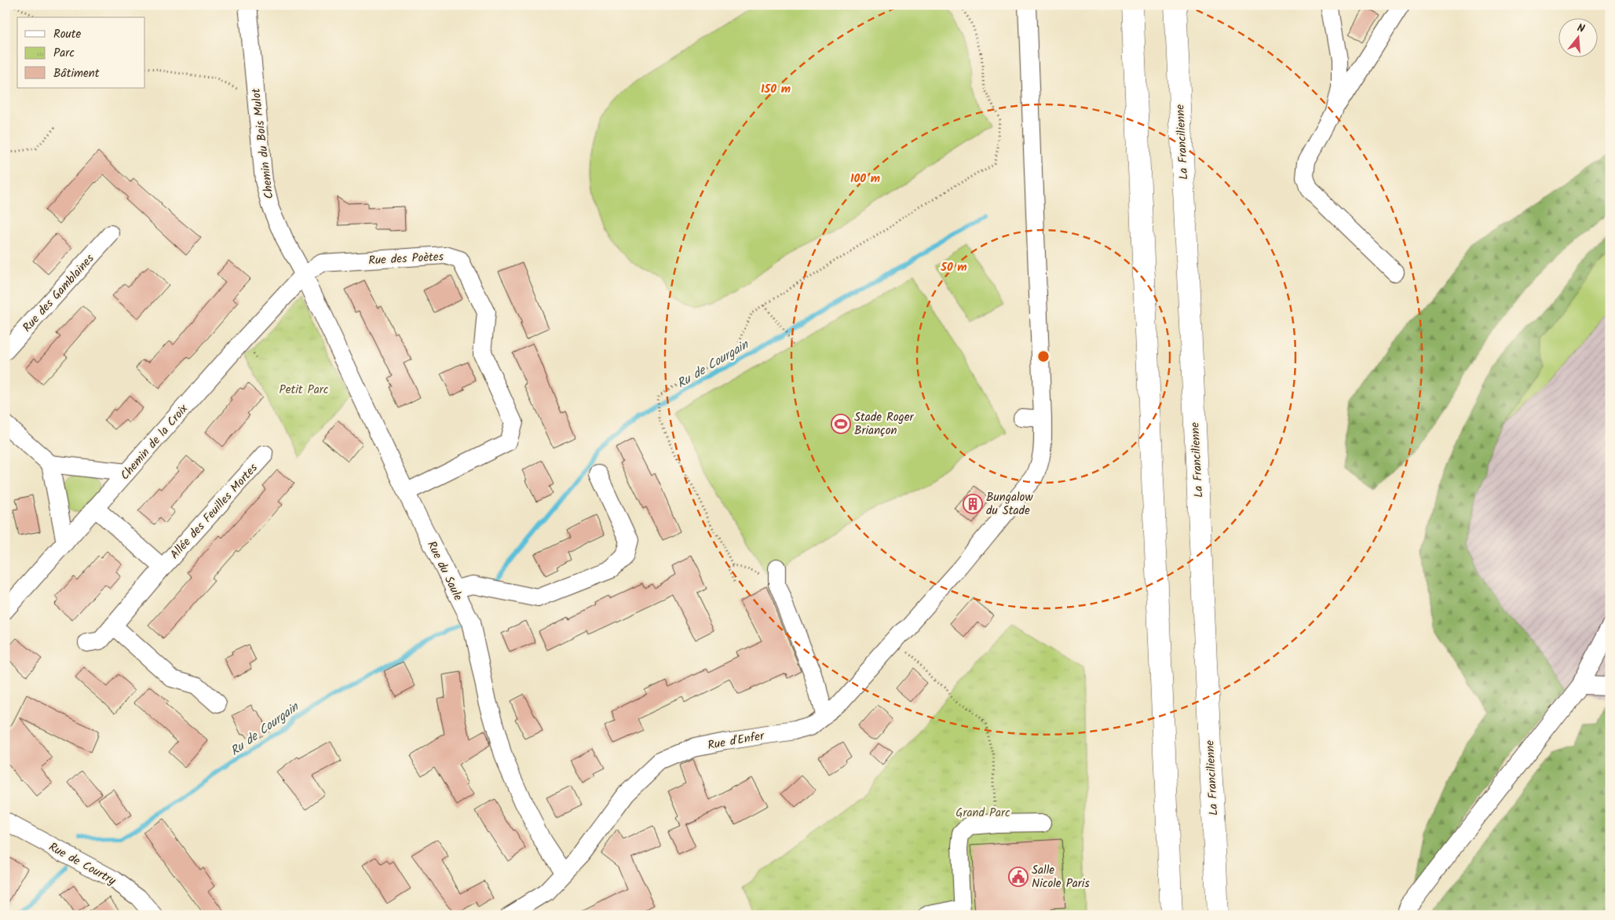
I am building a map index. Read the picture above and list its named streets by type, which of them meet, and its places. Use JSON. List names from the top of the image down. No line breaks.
{"streets":{"highway":["La Francilienne"],"street":["Chemin du Bois Mulot","Rue des Poètes","Rue des Gamblaines","Chemin de la Croix","Allée des Feuilles Mortes","Rue du Saule","Rue d'Enfer","Rue de Courtry"]},"crossings":[["Chemin du Bois Mulot","Rue des Poètes"],["Chemin du Bois Mulot","Chemin de la Croix"],["Chemin du Bois Mulot","Rue du Saule"],["Rue des Poètes","Chemin de la Croix"],["Rue des Poètes","Rue du Saule"],["Chemin de la Croix","Allée des Feuilles Mortes"],["Chemin de la Croix","Rue du Saule"],["Rue du Saule","Rue d'Enfer"]],"water":["Ru de Courgain"],"parks":["Petit Parc","Grand Parc"],"places":{"sports":["Stade Roger Briançon"],"building":["Bungalow du Stade"],"public building":["Salle Nicole Paris"]},"legend":["Route","Parc","Bâtiment"],"north":"top","rings":["150 m","100 m","50 m"]}
